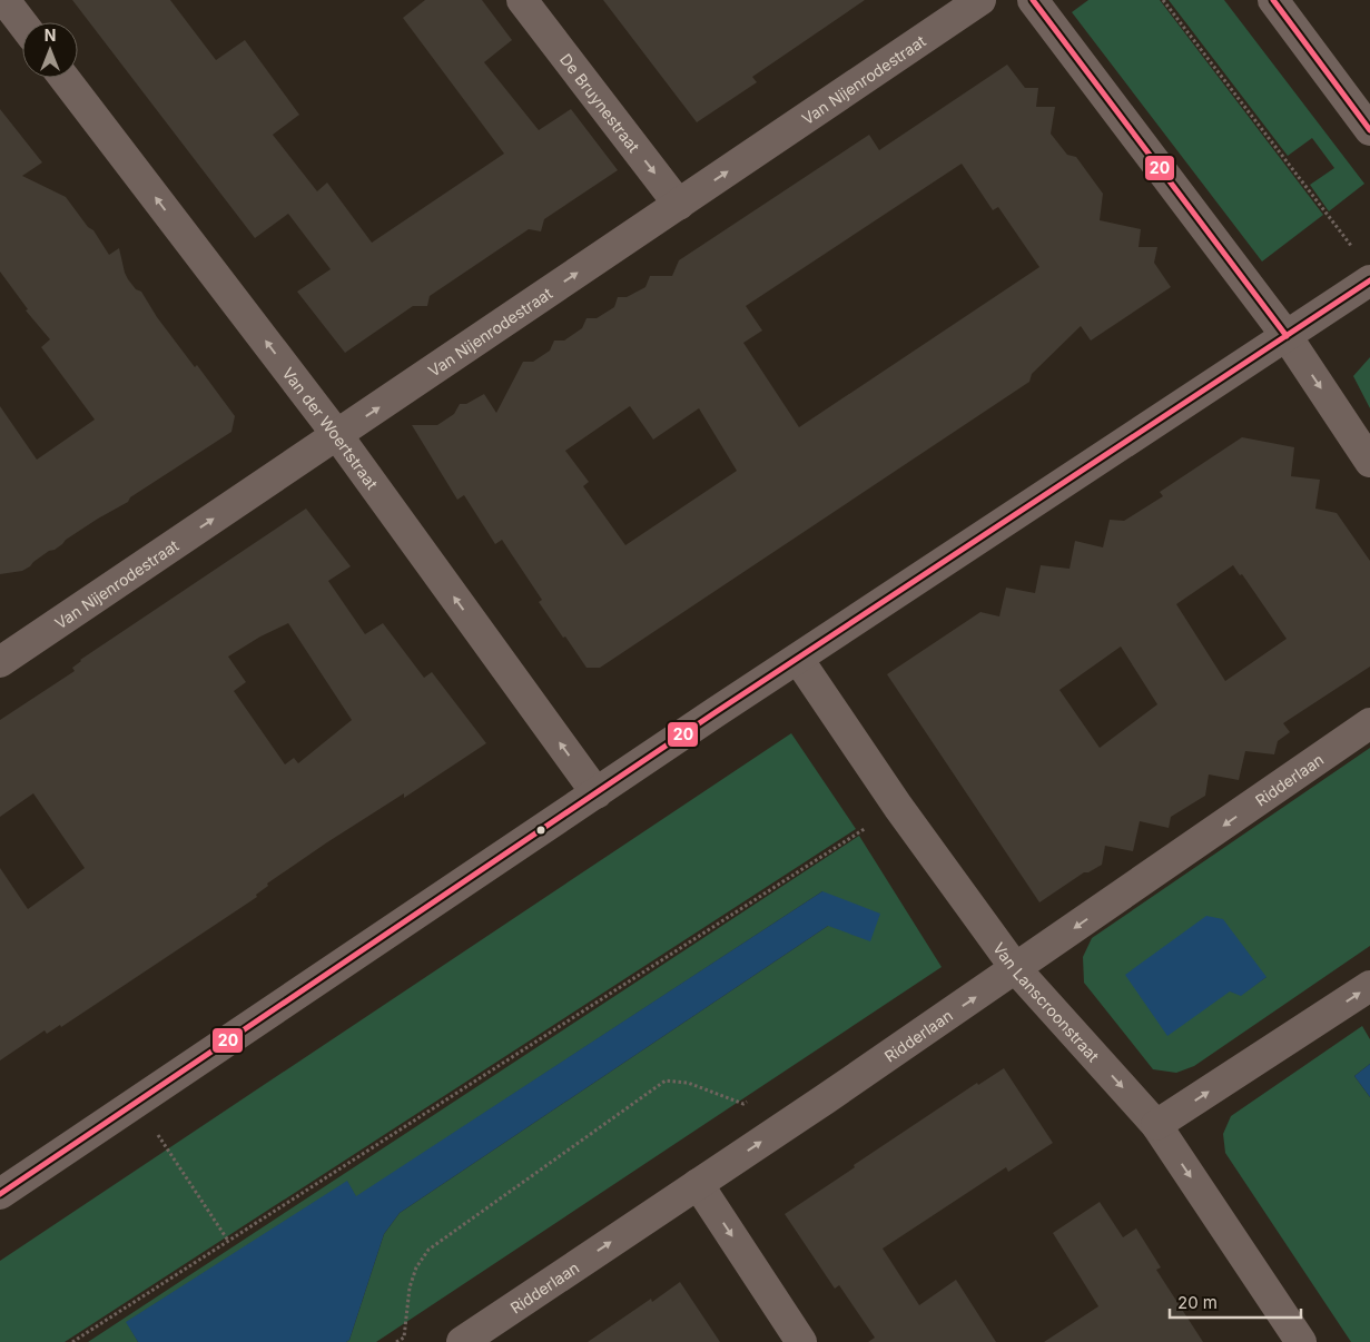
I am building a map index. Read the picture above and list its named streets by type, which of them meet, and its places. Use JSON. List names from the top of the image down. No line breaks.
{"streets":{"street":["Van Nijenrodestraat","De Bruynestraat","Van der Woertstraat","Ridderlaan","Van Lanscroonstraat"]},"crossings":[["Van Nijenrodestraat","De Bruynestraat"],["Van Nijenrodestraat","Van der Woertstraat"],["Ridderlaan","Van Lanscroonstraat"]],"one_way":["Van Nijenrodestraat","De Bruynestraat","Van der Woertstraat","Van Lanscroonstraat"],"lines":["transit line 20"],"scale_bar":"20 m","north":"top"}
